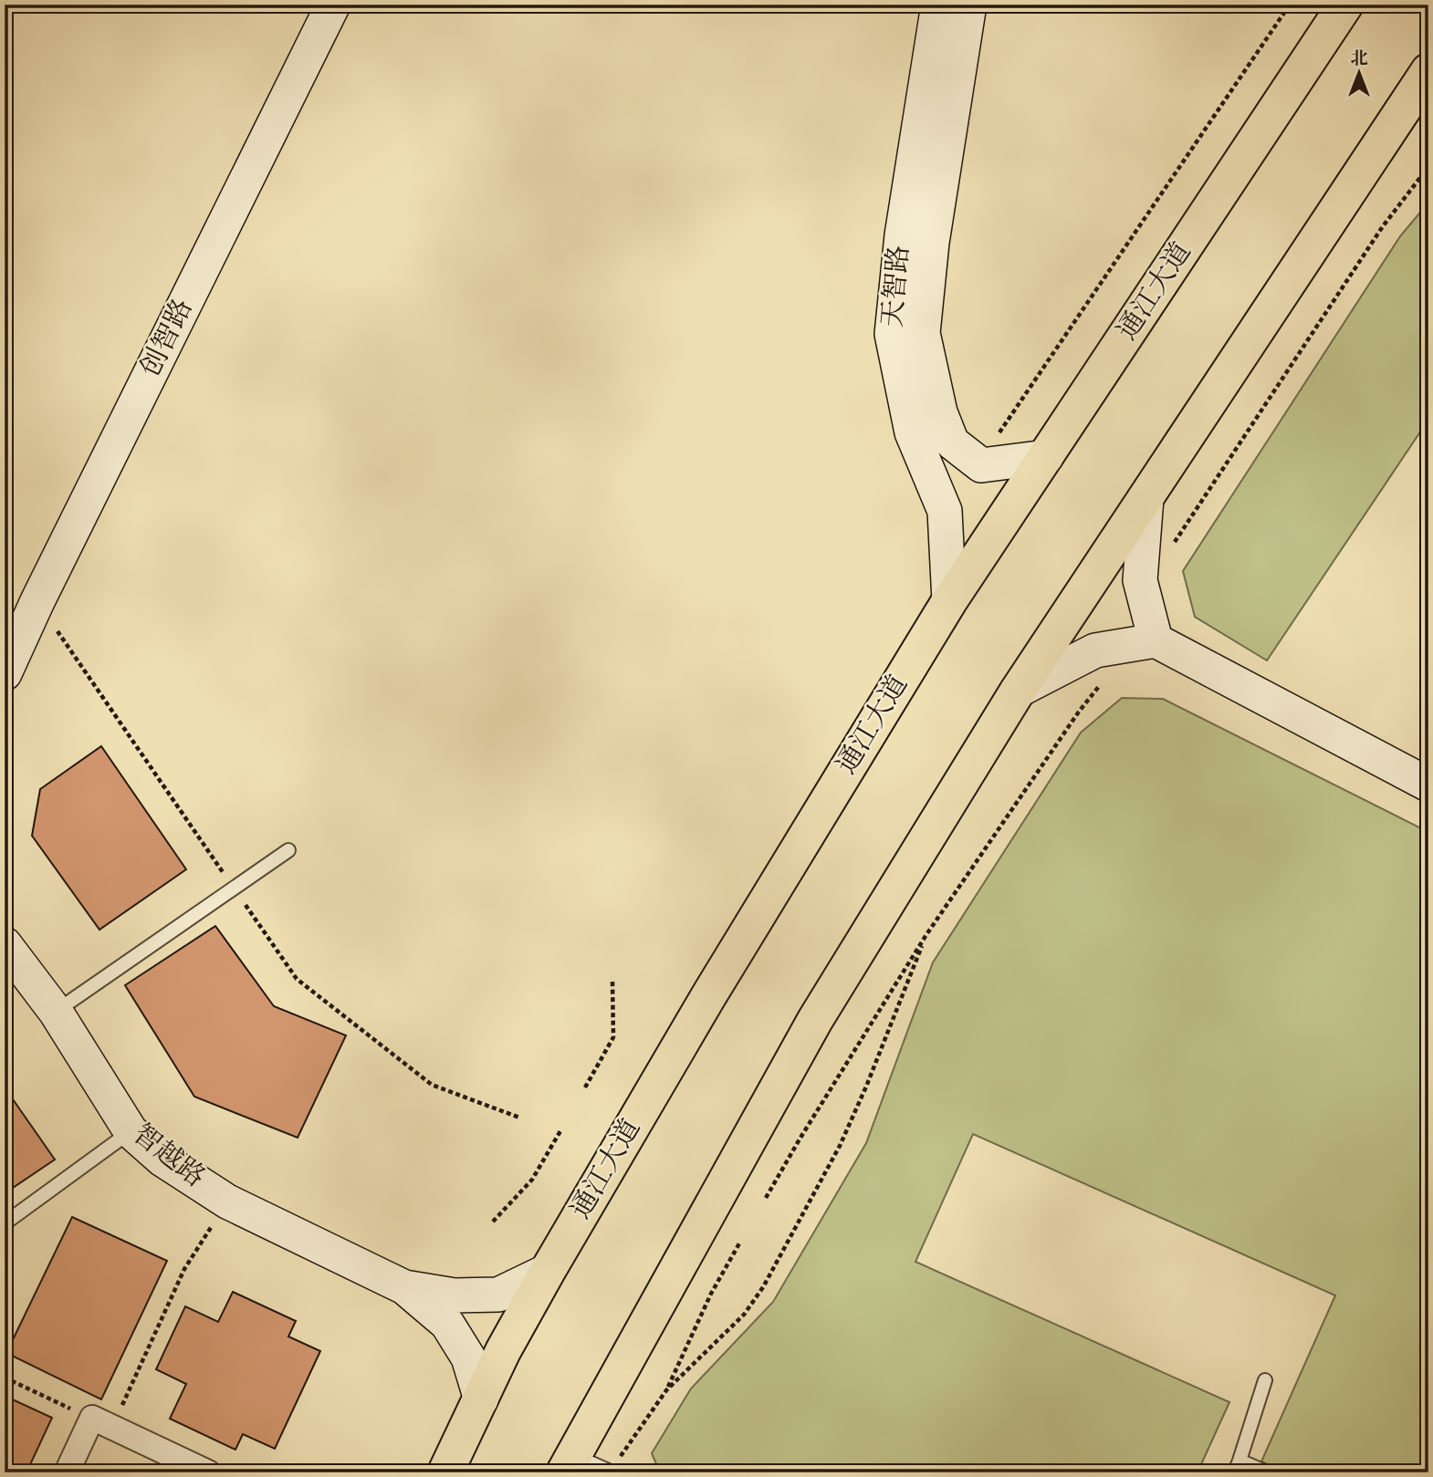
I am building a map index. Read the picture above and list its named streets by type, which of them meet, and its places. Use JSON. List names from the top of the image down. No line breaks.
{"streets":{"main road":["通江大道"],"street":["天智路","创智路","智越路"]},"crossings":[["天智路","通江大道"]],"north":"top"}
